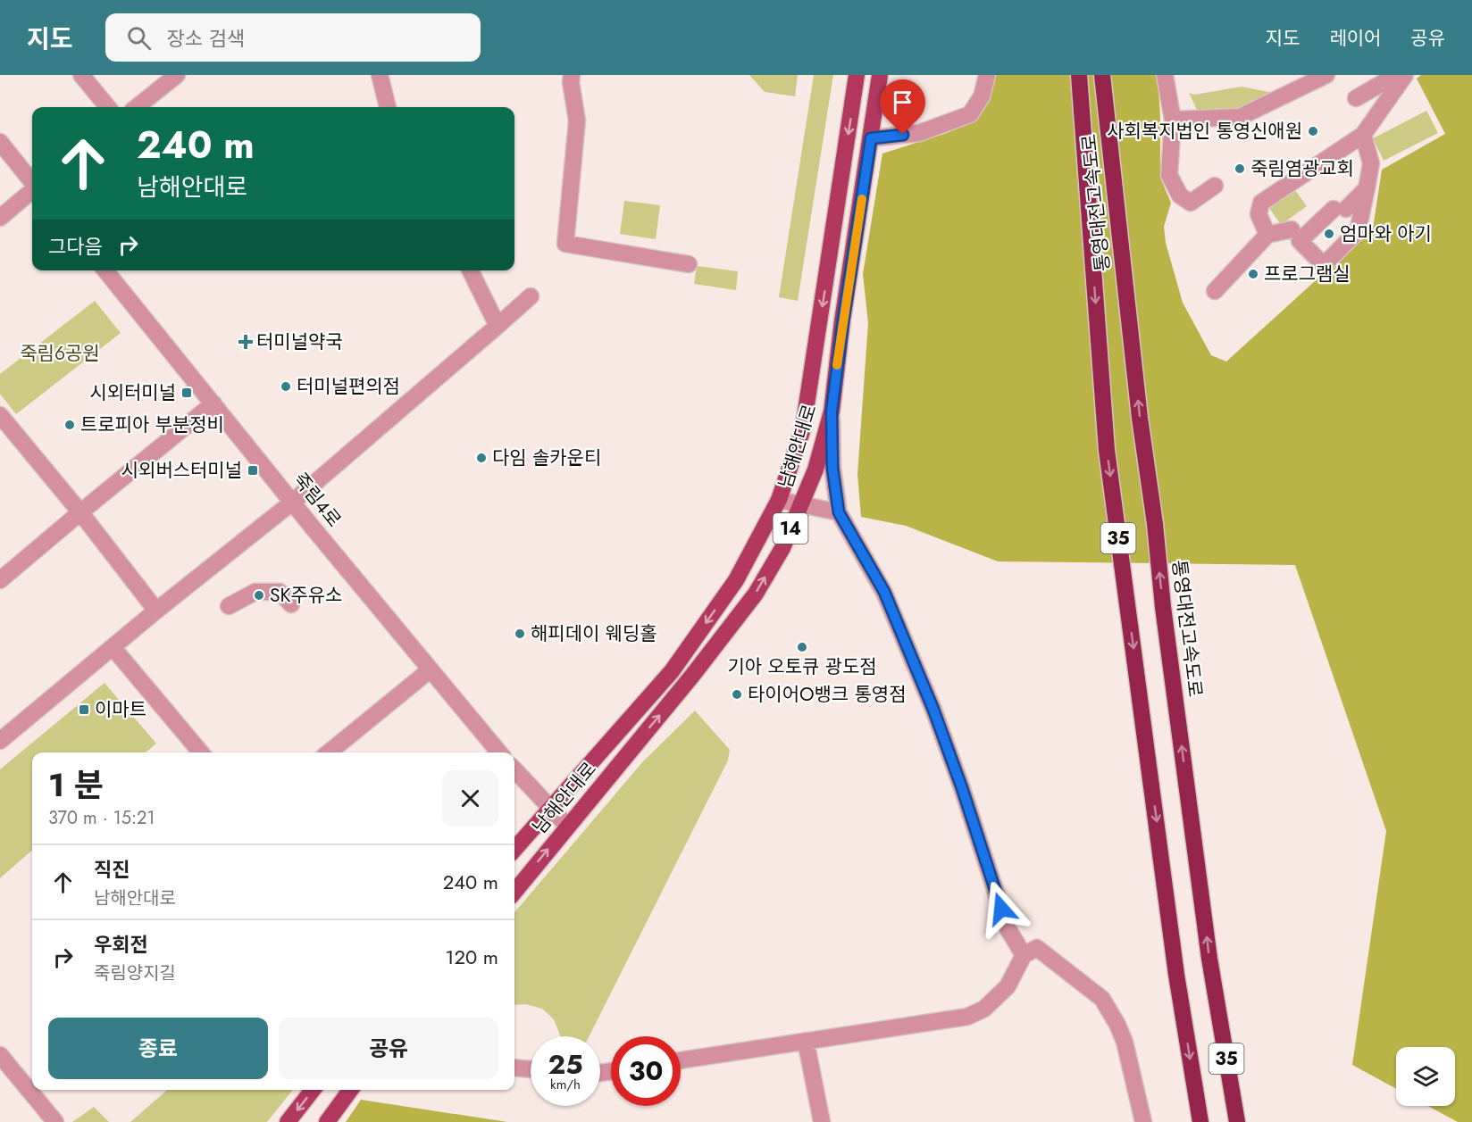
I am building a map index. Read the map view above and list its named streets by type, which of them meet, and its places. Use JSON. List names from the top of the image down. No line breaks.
{"streets":{"highway":["통영대전고속도로","35"],"main road":["남해안대로","14"],"street":["죽림4로"]},"parks":["죽림6공원"],"places":{"other":["사회복지법인 통영신애원","죽림염광교회","엄마와 아기","프로그램실","터미널편의점","트로피아 부분정비","다임 솔카운티","SK주유소","해피데이 웨딩홀","기아 오토큐 광도점","타이어O뱅크 통영점"],"health":["터미널약국"],"transit":["시외터미널","시외버스터미널","이마트"]},"page":{"header":"지도","search":"장소 검색","nav":["지도","레이어","공유"],"turn":["240 m","남해안대로"],"then":"그다음","heading":["1 분","370 m · 15:21"],"list":[{"name":"직진","note":"남해안대로","value":"240 m"},{"name":"우회전","note":"죽림양지길","value":"120 m"}],"buttons":["종료","공유"],"speed":"25 km/h","limit":"30"}}
